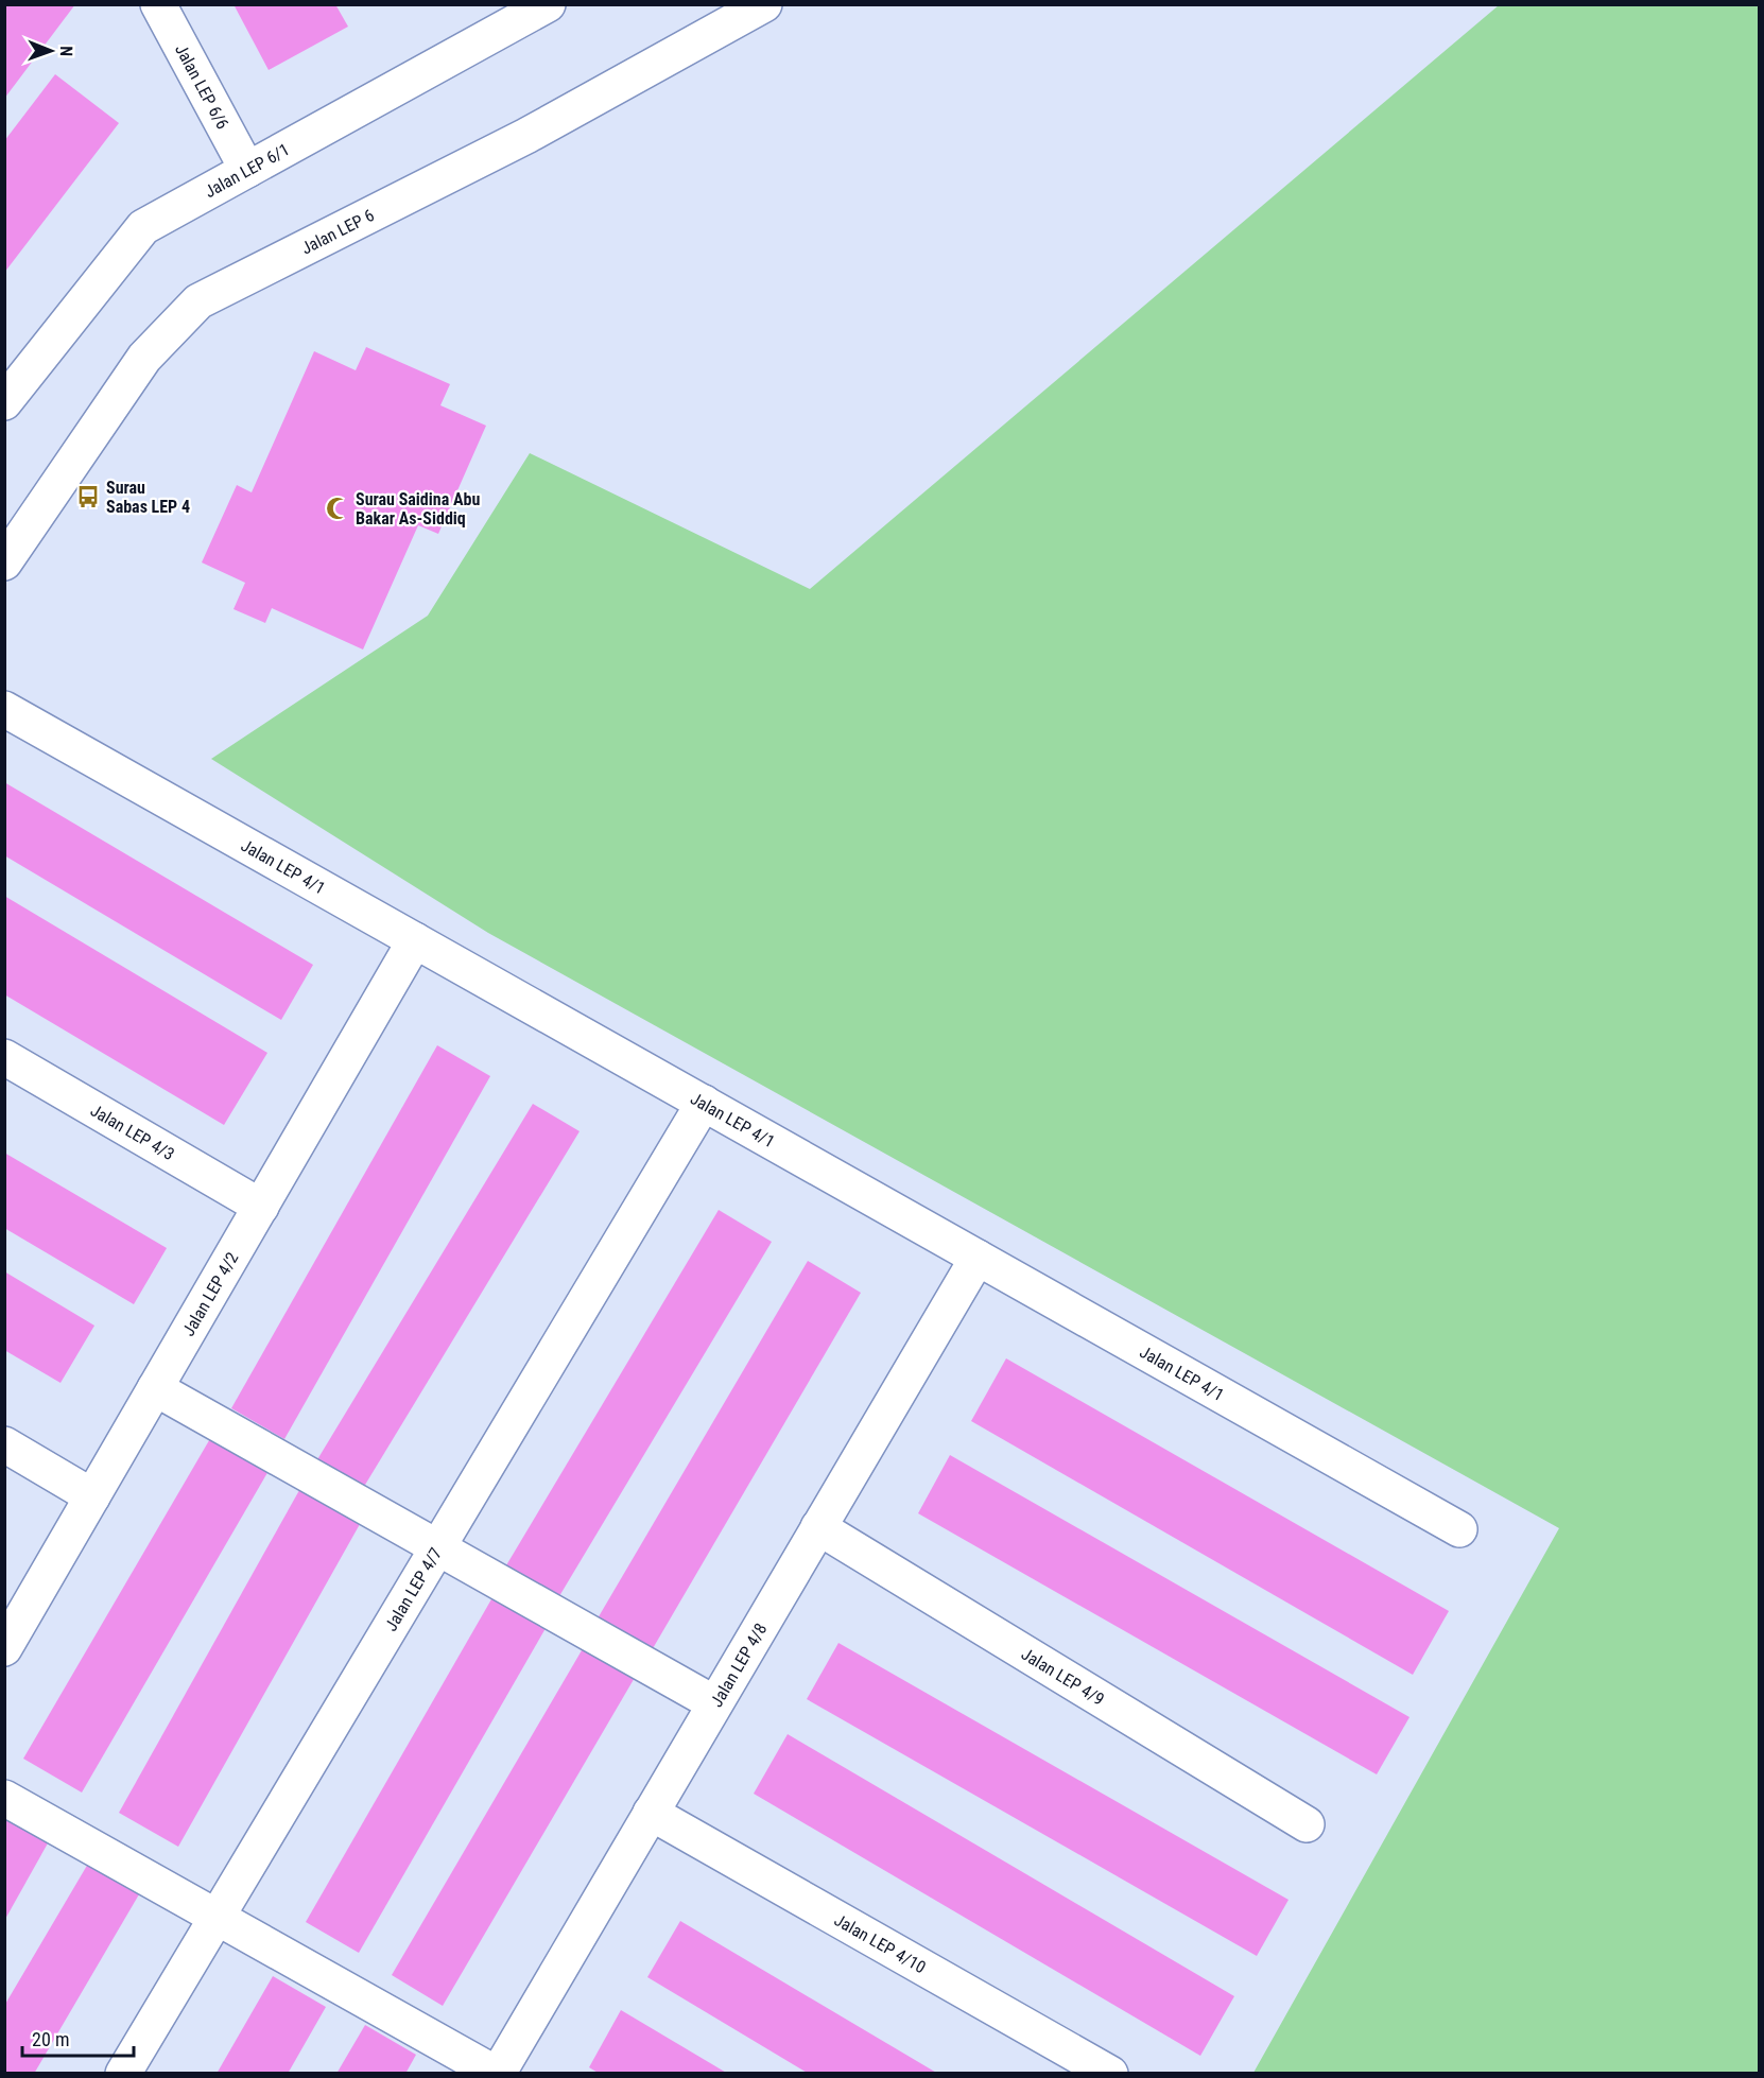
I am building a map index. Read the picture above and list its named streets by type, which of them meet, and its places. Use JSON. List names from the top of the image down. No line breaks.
{"streets":{"street":["Jalan LEP 6/6","Jalan LEP 6/1","Jalan LEP 6","Jalan LEP 4/1","Jalan LEP 4/3","Jalan LEP 4/2","Jalan LEP 4/7","Jalan LEP 4/8","Jalan LEP 4/9","Jalan LEP 4/10"]},"crossings":[["Jalan LEP 6/6","Jalan LEP 6/1"],["Jalan LEP 4/1","Jalan LEP 4/2"],["Jalan LEP 4/1","Jalan LEP 4/7"],["Jalan LEP 4/1","Jalan LEP 4/8"],["Jalan LEP 4/3","Jalan LEP 4/2"],["Jalan LEP 4/8","Jalan LEP 4/9"],["Jalan LEP 4/8","Jalan LEP 4/10"]],"places":{"bus stop":["Surau Sabas LEP 4"],"mosque":["Surau Saidina Abu Bakar As-Siddiq"]},"scale_bar":"20 m","north":"right"}
